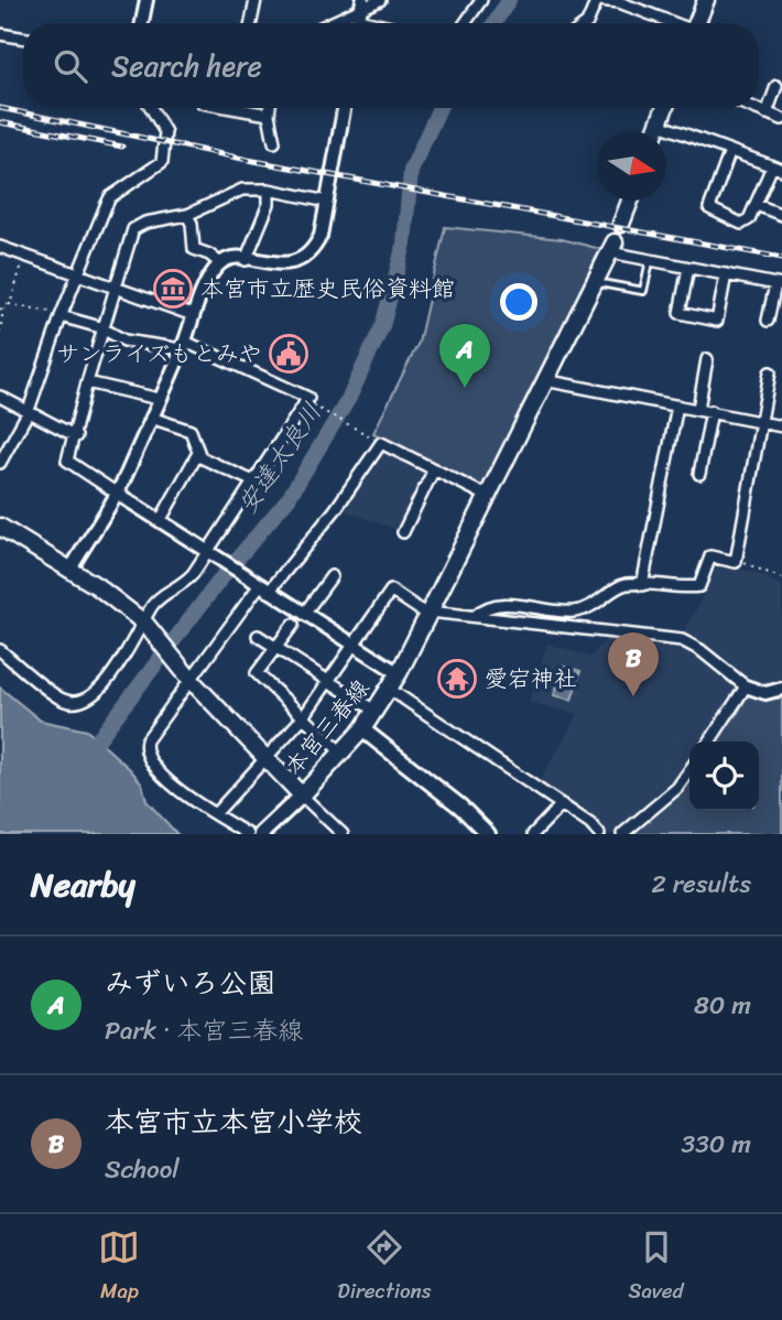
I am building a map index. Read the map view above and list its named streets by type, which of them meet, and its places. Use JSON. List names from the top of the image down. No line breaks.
{"streets":{"main road":["本宮三春線"]},"water":["安達太良川"],"places":{"museum":["本宮市立歴史民俗資料館"],"public building":["サンライズもとみや"],"temple":["愛宕神社"]},"north":"right","page":{"search":"Search here","pins":["A","B"],"heading":["Nearby","2 results"],"list":[{"mark":"A","name":"みずいろ公園","note":"Park · 本宮三春線","value":"80 m"},{"mark":"B","name":"本宮市立本宮小学校","note":"School","value":"330 m"}],"nav":["Map","Directions","Saved"]}}
